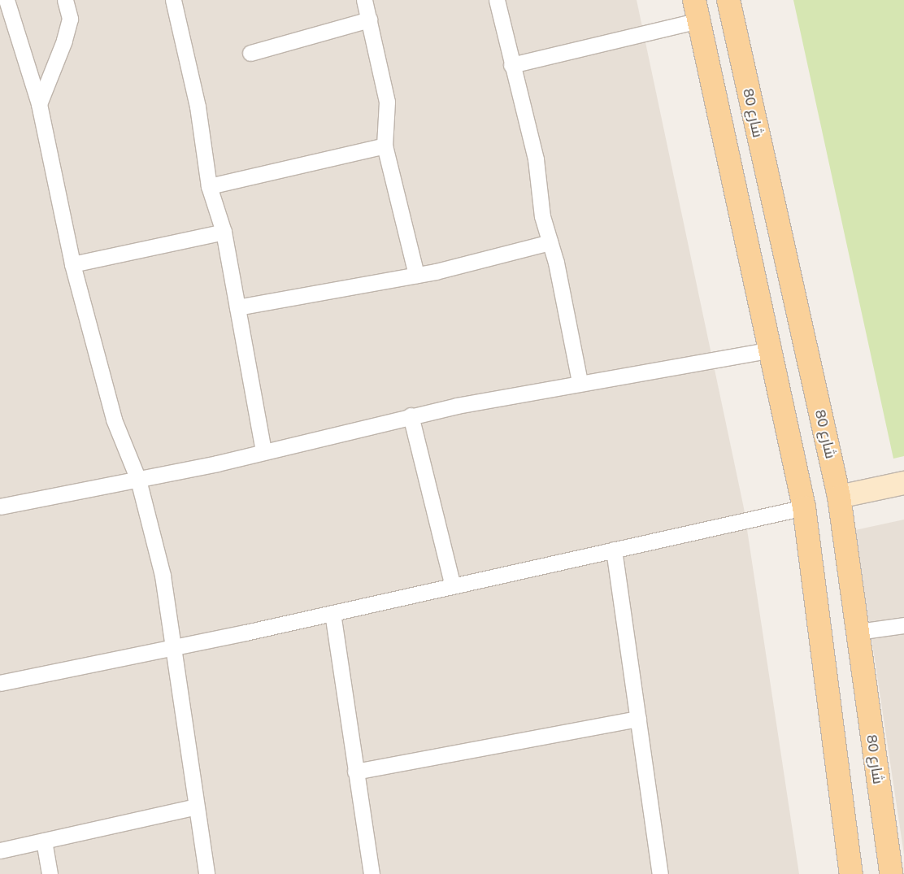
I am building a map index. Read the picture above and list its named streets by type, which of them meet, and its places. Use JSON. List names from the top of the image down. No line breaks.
{"streets":{"main road":["شارع 80"]}}
